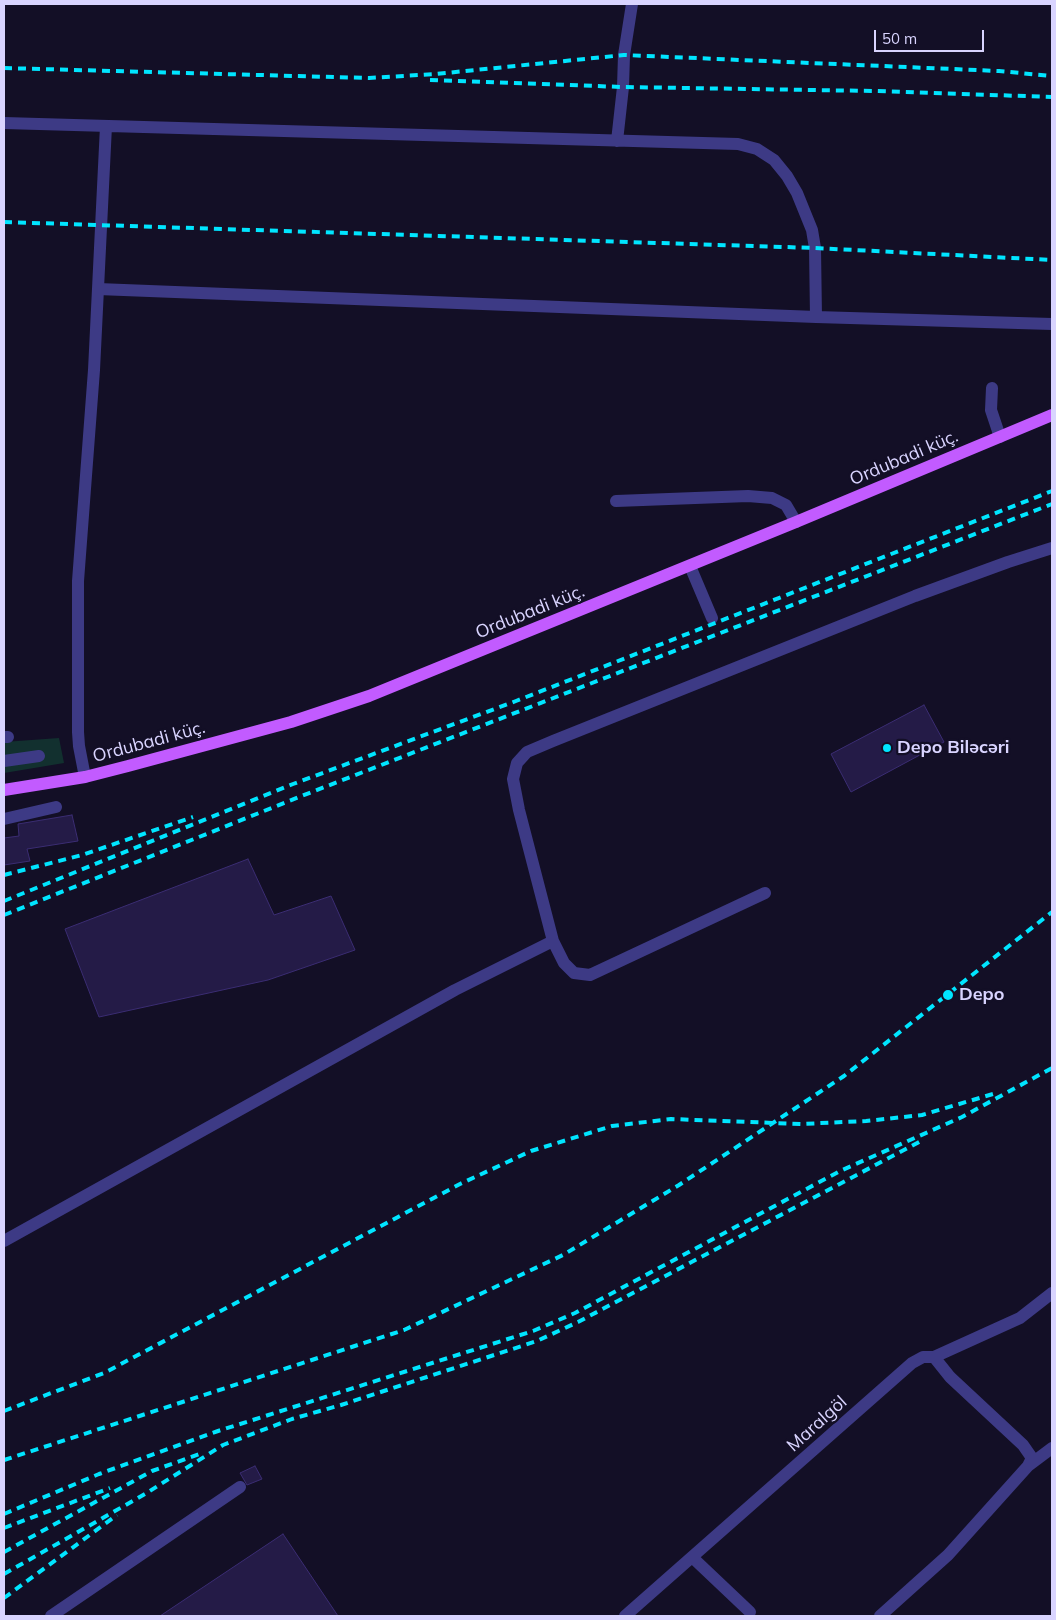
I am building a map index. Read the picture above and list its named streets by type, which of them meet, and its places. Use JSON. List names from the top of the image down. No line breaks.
{"streets":{"main road":["Ordubadi küç."],"street":["Maralgöl"]},"places":["Depo Biləcəri","Depo"],"scale_bar":"50 m"}
